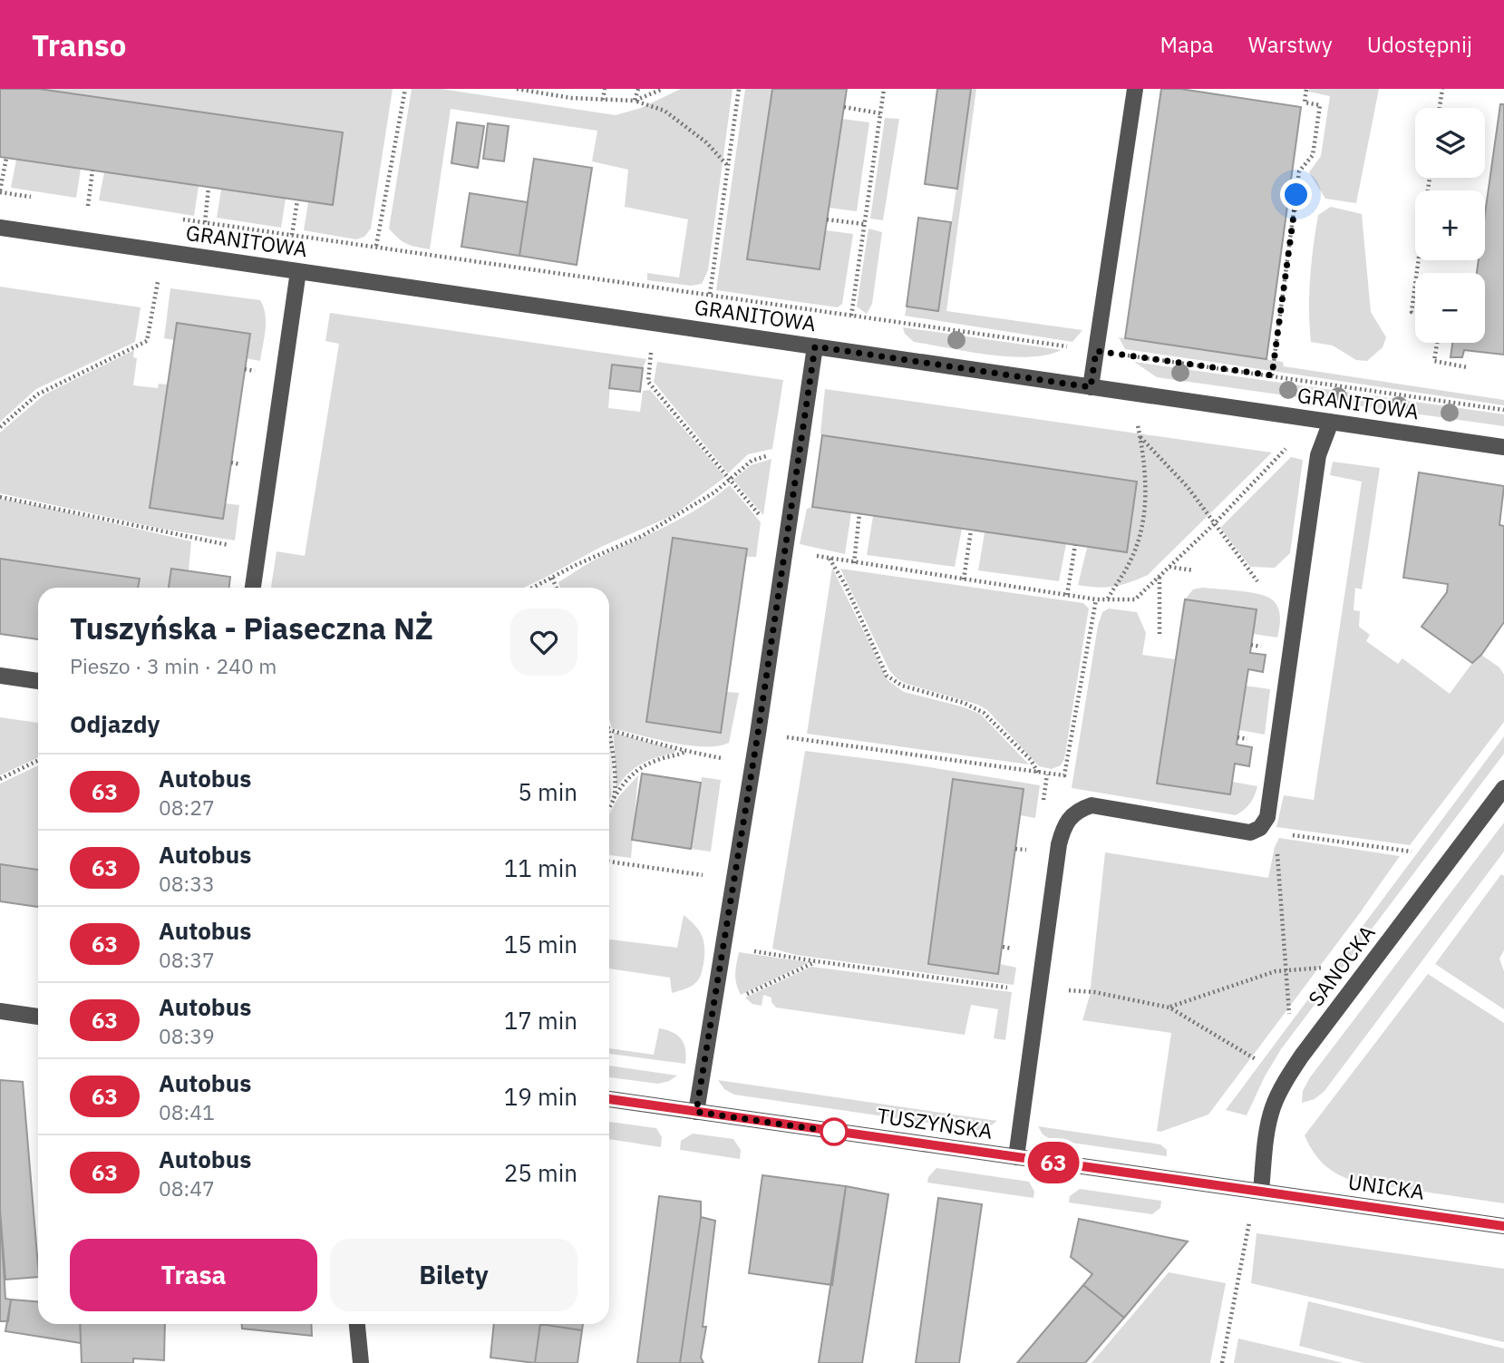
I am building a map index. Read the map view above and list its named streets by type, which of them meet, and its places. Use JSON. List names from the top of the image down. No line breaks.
{"streets":{"street":["GRANITOWA","SANOCKA","TUSZYŃSKA","UNICKA"]},"crossings":[["SANOCKA","TUSZYŃSKA"],["SANOCKA","UNICKA"],["TUSZYŃSKA","UNICKA"]],"lines":["bus line 63"],"page":{"header":"Transo","nav":["Mapa","Warstwy","Udostępnij"],"on_map":"63","map_buttons":["+","−"],"heading":[["Tuszyńska - Piaseczna NŻ","Pieszo · 3 min · 240 m"],"Odjazdy"],"list":[{"mark":"63","name":"Autobus","note":"08:27","value":"5 min"},{"mark":"63","name":"Autobus","note":"08:33","value":"11 min"},{"mark":"63","name":"Autobus","note":"08:37","value":"15 min"},{"mark":"63","name":"Autobus","note":"08:39","value":"17 min"},{"mark":"63","name":"Autobus","note":"08:41","value":"19 min"},{"mark":"63","name":"Autobus","note":"08:47","value":"25 min"}],"buttons":["Trasa","Bilety"]}}
